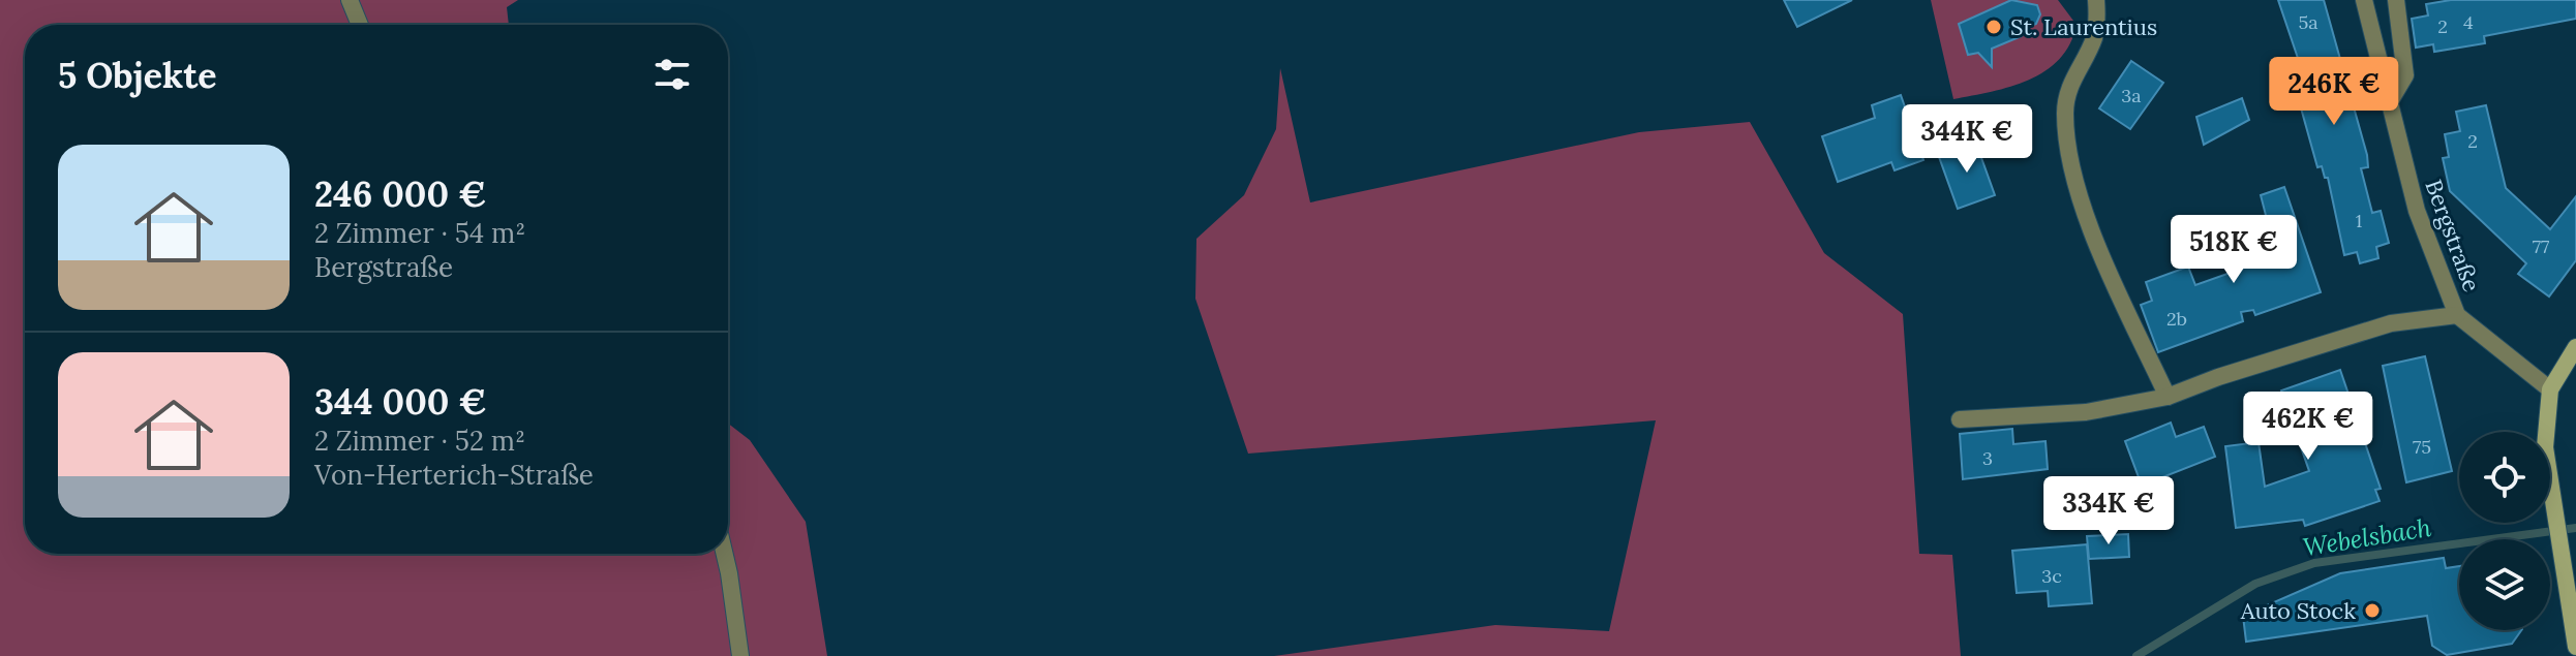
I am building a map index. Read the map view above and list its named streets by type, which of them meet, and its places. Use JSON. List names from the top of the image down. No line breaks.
{"streets":{"street":["Bergstraße"]},"water":["Webelsbach"],"places":["St. Laurentius","Auto Stock"],"house_numbers":["5a","4","2","3a","2","1","77","2b","75","3","3c"],"page":{"heading":"5 Objekte","price":["246K €","344K €","518K €","462K €","334K €"],"list":[{"name":"246 000 €","note":"2 Zimmer · 54 m² · Bergstraße"},{"name":"344 000 €","note":"2 Zimmer · 52 m² · Von-Herterich-Straße"}]}}
